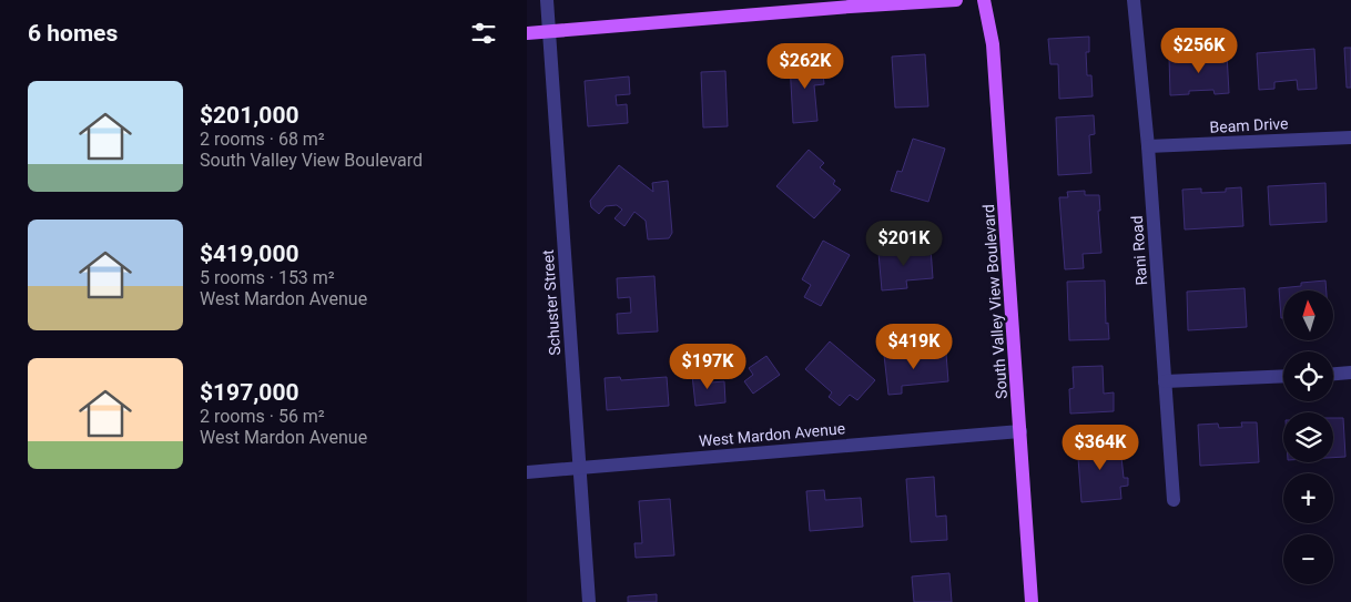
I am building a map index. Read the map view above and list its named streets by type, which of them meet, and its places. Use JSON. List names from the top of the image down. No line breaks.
{"streets":{"main road":["South Valley View Boulevard"],"street":["Beam Drive","Rani Road","Schuster Street","West Mardon Avenue"]},"crossings":[["Beam Drive","Rani Road"],["South Valley View Boulevard","West Mardon Avenue"],["Schuster Street","West Mardon Avenue"]],"north":"top","page":{"heading":"6 homes","price":["$256K","$262K","$201K","$419K","$197K","$364K"],"list":[{"name":"$201,000","note":"2 rooms · 68 m² · South Valley View Boulevard"},{"name":"$419,000","note":"5 rooms · 153 m² · West Mardon Avenue"},{"name":"$197,000","note":"2 rooms · 56 m² · West Mardon Avenue"}],"map_buttons":["+","−"]}}
